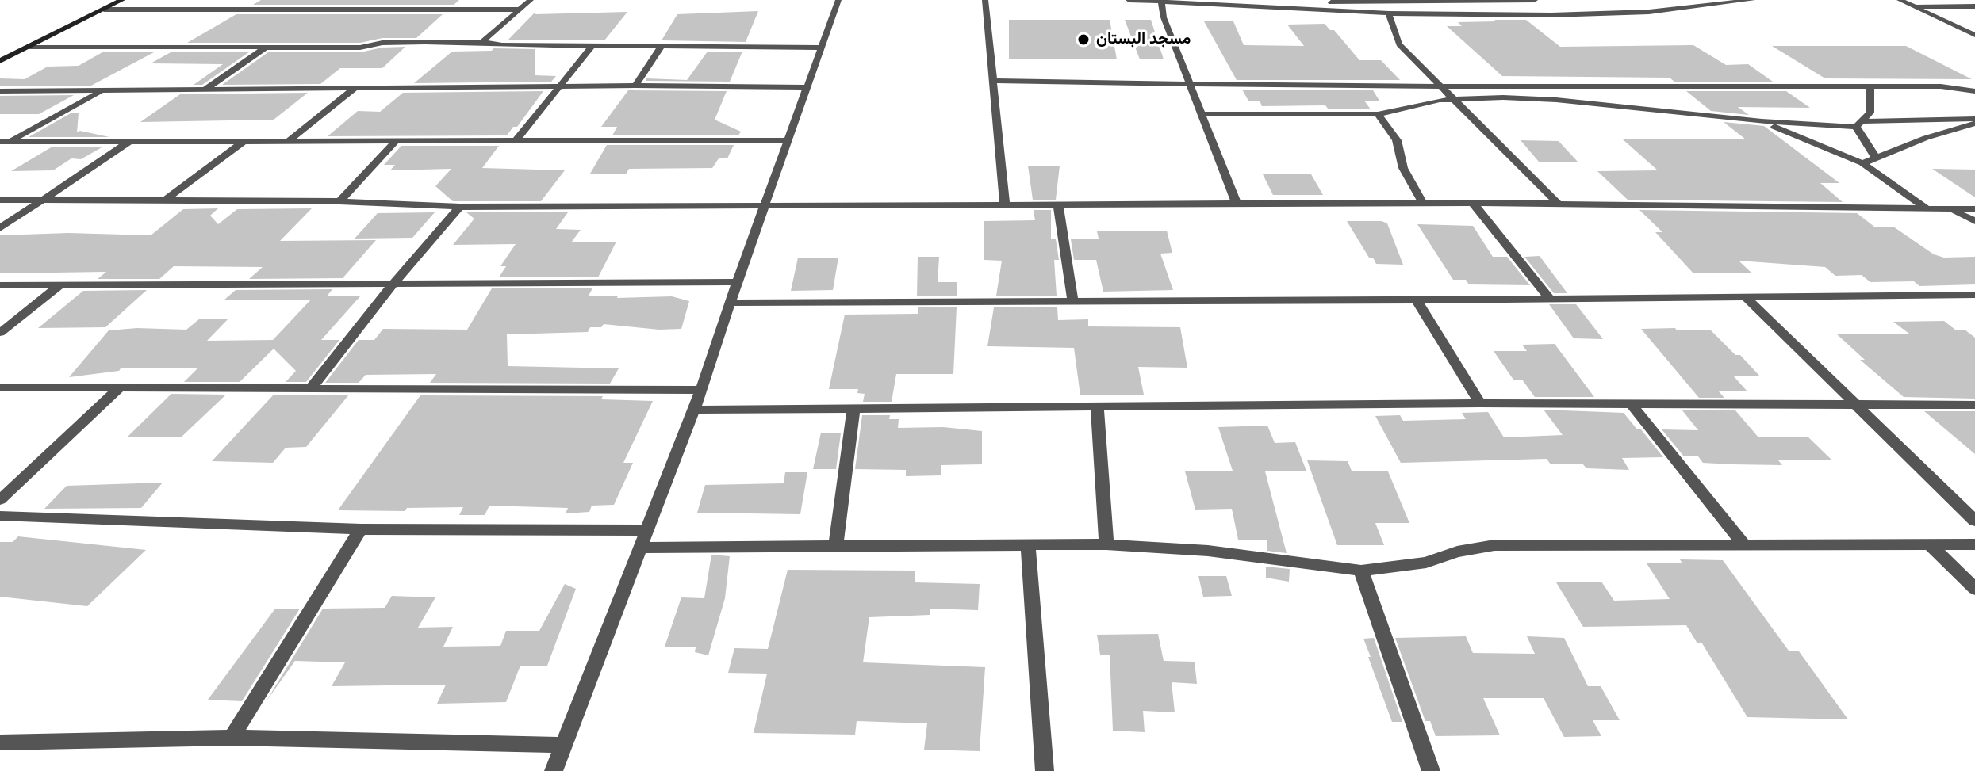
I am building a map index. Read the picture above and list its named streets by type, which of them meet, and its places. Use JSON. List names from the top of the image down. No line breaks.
{"places":["مسجد البستان"]}
